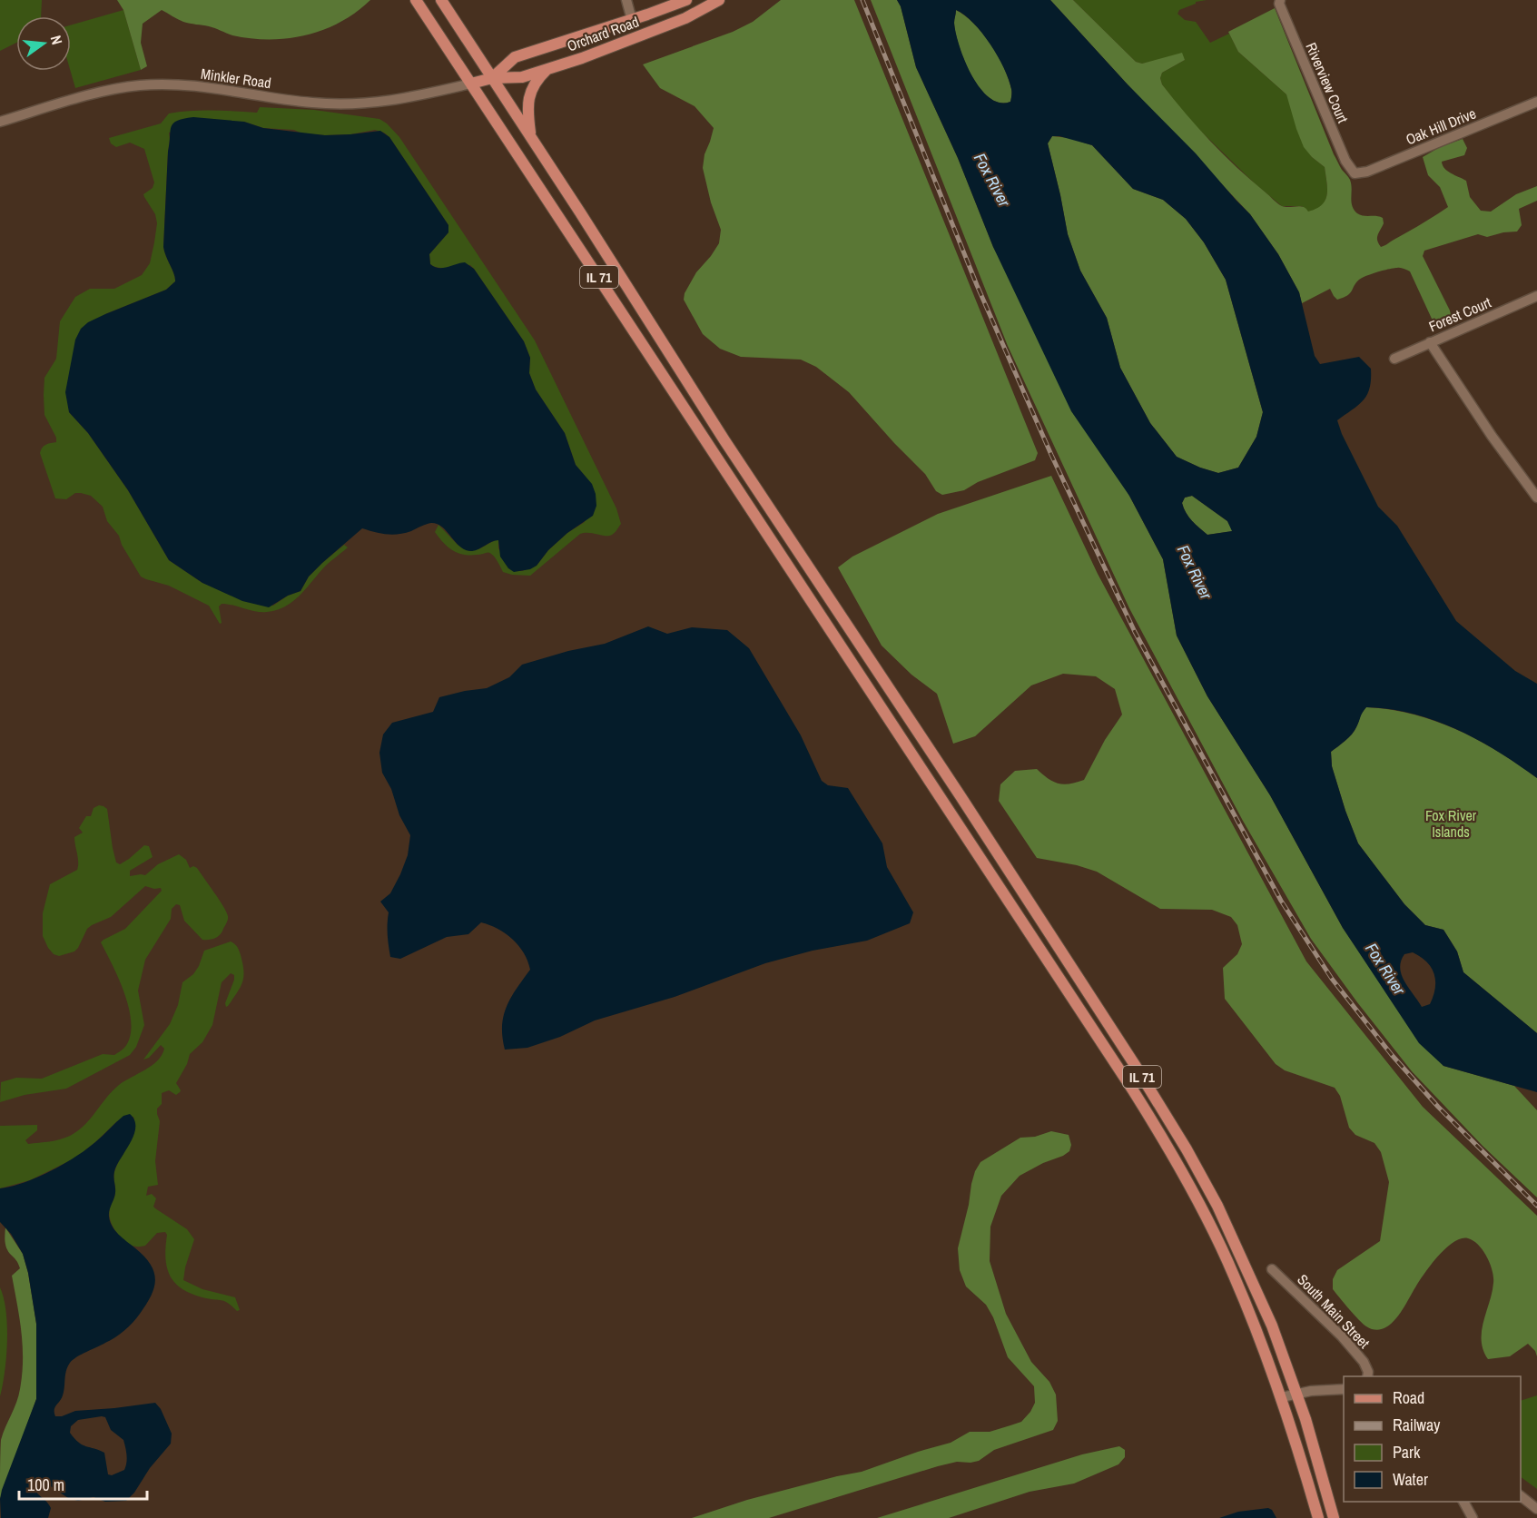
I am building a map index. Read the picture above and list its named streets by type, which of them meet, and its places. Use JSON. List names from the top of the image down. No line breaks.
{"streets":{"main road":["Orchard Road","IL 71"],"street":["Minkler Road","Riverview Court","Oak Hill Drive","Forest Court","South Main Street"]},"crossings":[["Orchard Road","Minkler Road"],["Orchard Road","IL 71"],["Minkler Road","IL 71"],["Riverview Court","Oak Hill Drive"]],"water":["Fox River"],"parks":["Fox River Islands"],"legend":["Road","Railway","Park","Water"],"scale_bar":"100 m","north":"right"}
